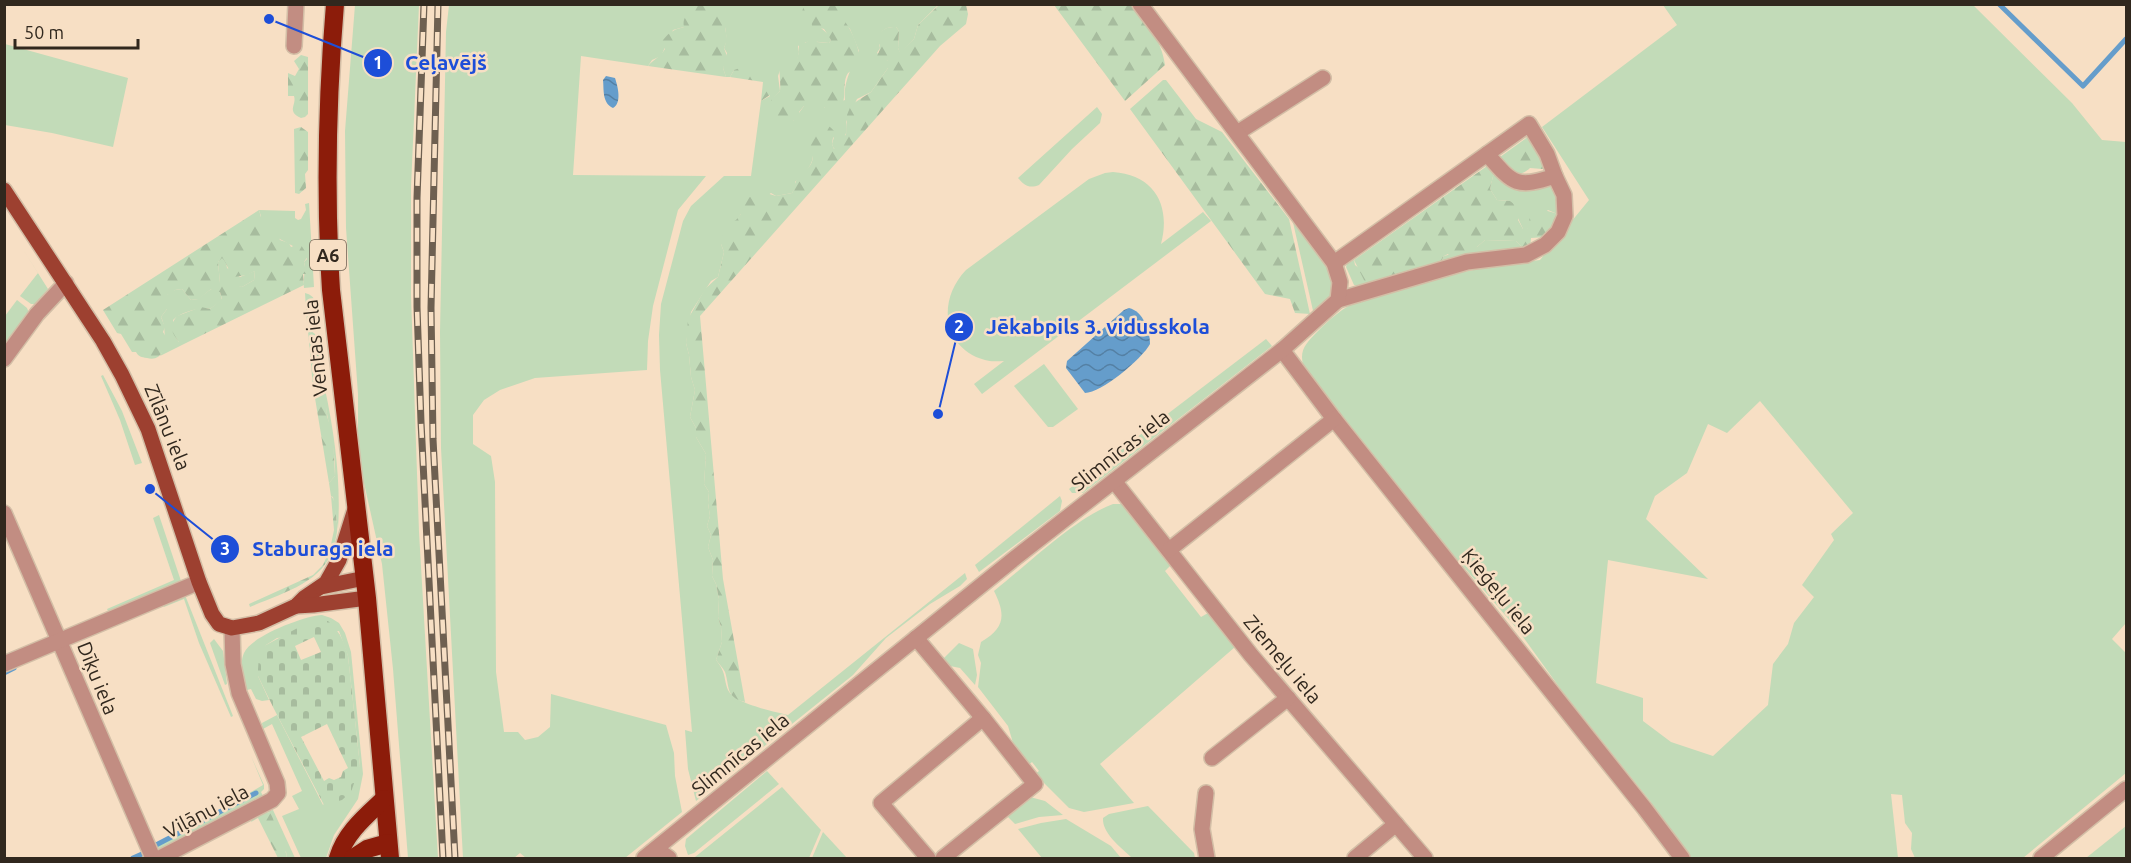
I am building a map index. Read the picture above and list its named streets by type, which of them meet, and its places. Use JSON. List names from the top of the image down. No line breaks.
{"streets":{"highway":["A6","Ventas iela"],"main road":["Zīlānu iela"],"street":["Slimnīcas iela","Ķieģeļu iela","Ziemeļu iela","Dīķu iela","Viļānu iela"]},"crossings":[["A6","Ventas iela"],["Zīlānu iela","Viļānu iela"],["Slimnīcas iela","Ķieģeļu iela"],["Slimnīcas iela","Ziemeļu iela"]],"places":["Ceļavējš","Jēkabpils 3. vidusskola","Staburaga iela"],"scale_bar":"50 m"}
